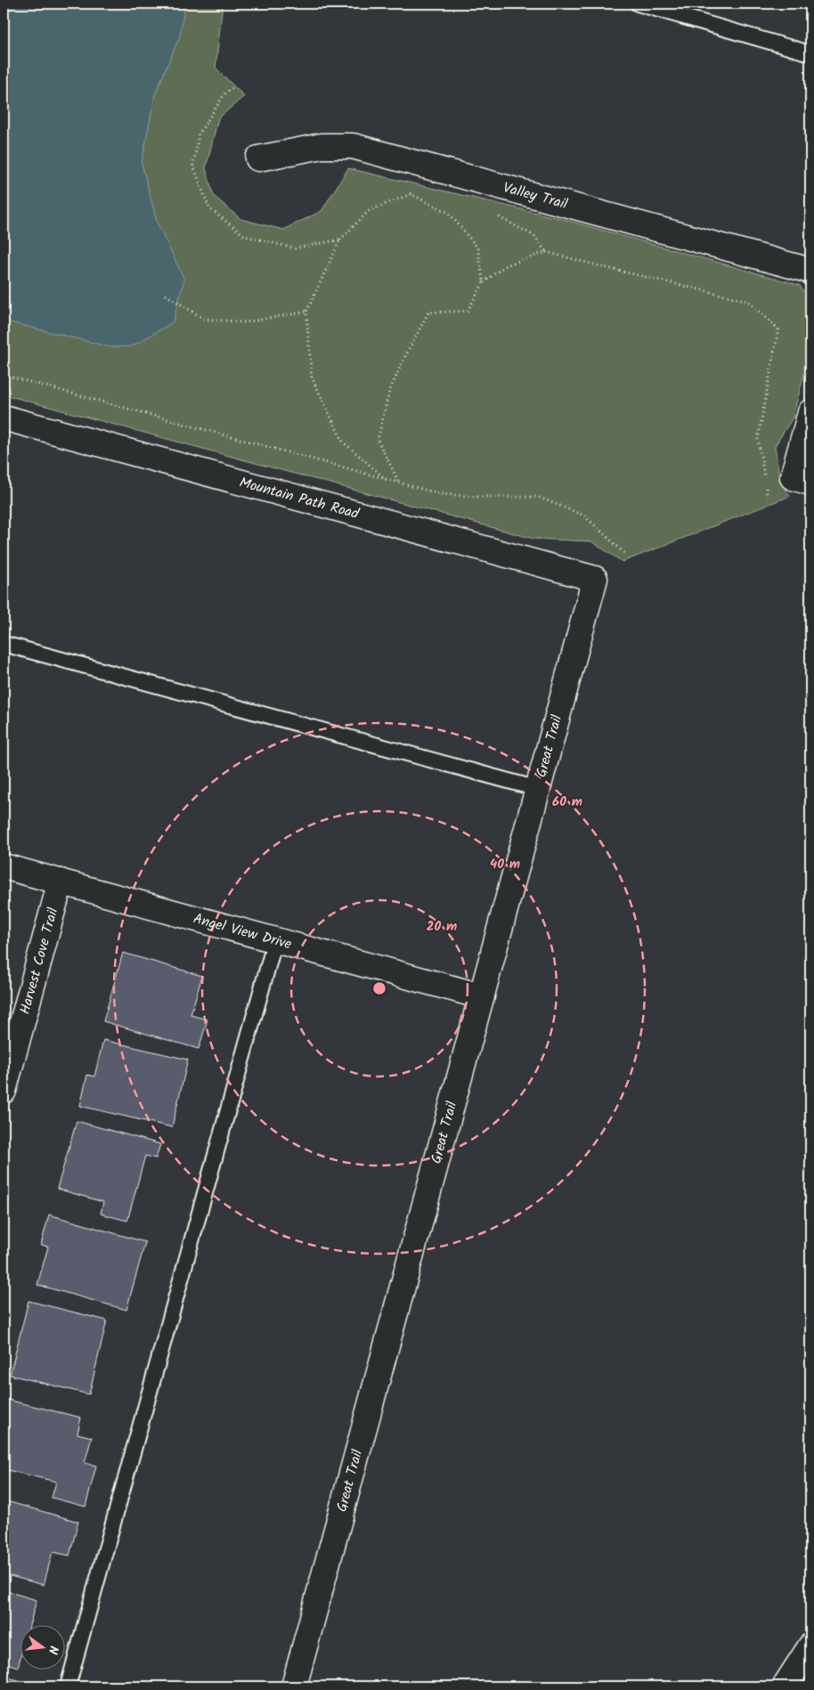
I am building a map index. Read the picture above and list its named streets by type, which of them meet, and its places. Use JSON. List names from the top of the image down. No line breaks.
{"streets":{"street":["Valley Trail","Mountain Path Road","Great Trail","Angel View Drive","Harvest Cove Trail"]},"crossings":[["Mountain Path Road","Great Trail"],["Great Trail","Angel View Drive"],["Angel View Drive","Harvest Cove Trail"]],"north":"right","rings":["60 m","40 m","20 m"]}
